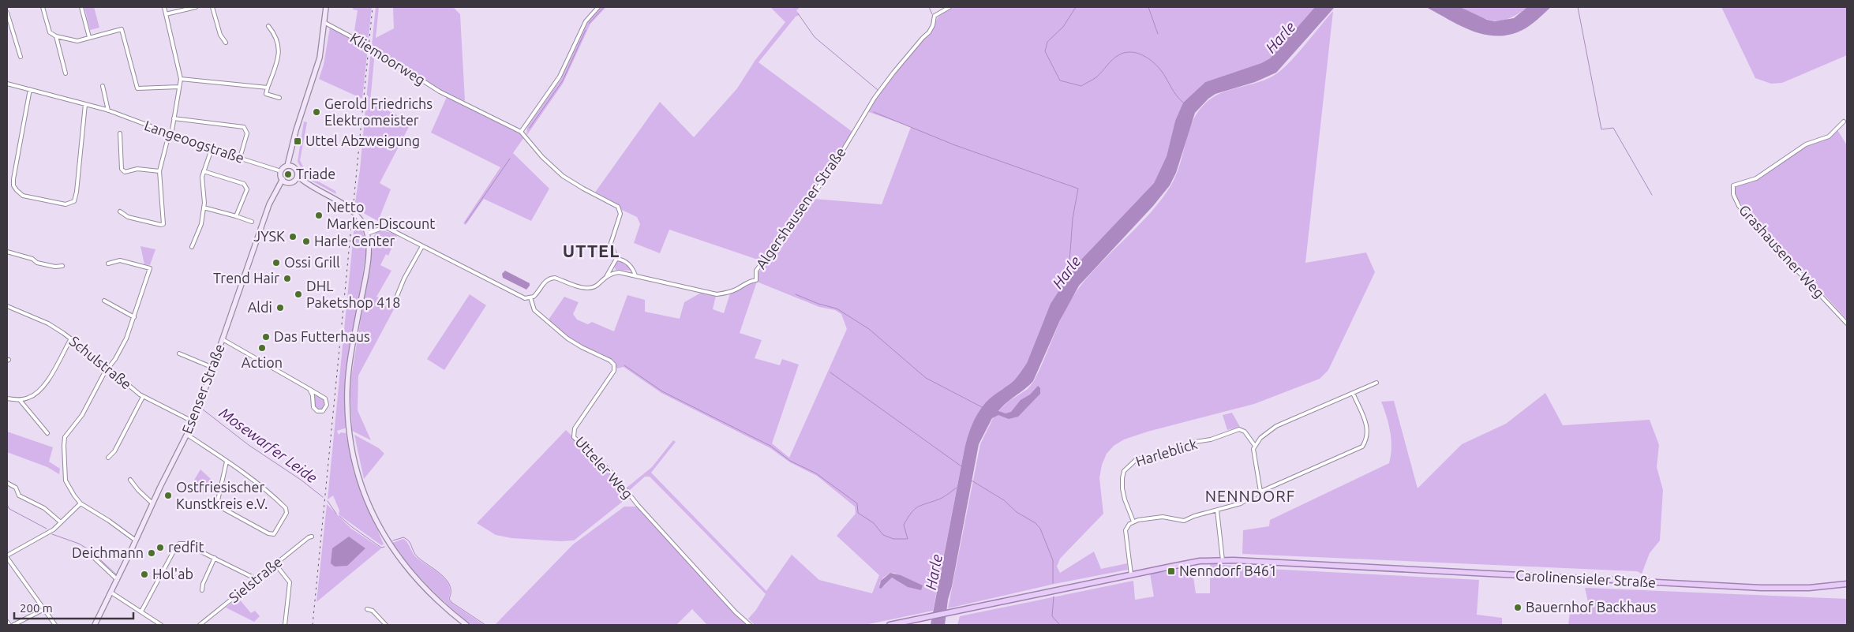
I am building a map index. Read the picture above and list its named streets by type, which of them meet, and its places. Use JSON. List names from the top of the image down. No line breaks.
{"streets":{"main road":["Esenser Straße","Carolinensieler Straße"],"street":["Kliemoorweg","Langeoogstraße","Algershausener Straße","Grashausener Weg","Schulstraße","Harleblick","Utteler Weg","Sielstraße"]},"crossings":[["Langeoogstraße","Esenser Straße"],["Schulstraße","Esenser Straße"]],"districts":["UTTEL","NENNDORF"],"water":["Harle","Mosewarfer Leide"],"places":{"other":["Gerold Friedrichs Elektromeister","Triade","Netto Marken-Discount","JYSK","Harle Center","Ossi Grill","Trend Hair","DHL Paketshop 418","Aldi","Das Futterhaus","Action","Ostfriesischer Kunstkreis e.V.","redfit","Deichmann","Hol'ab","Bauernhof Backhaus"],"transit":["Uttel Abzweigung","Nenndorf B461"]},"scale_bar":"200 m"}
